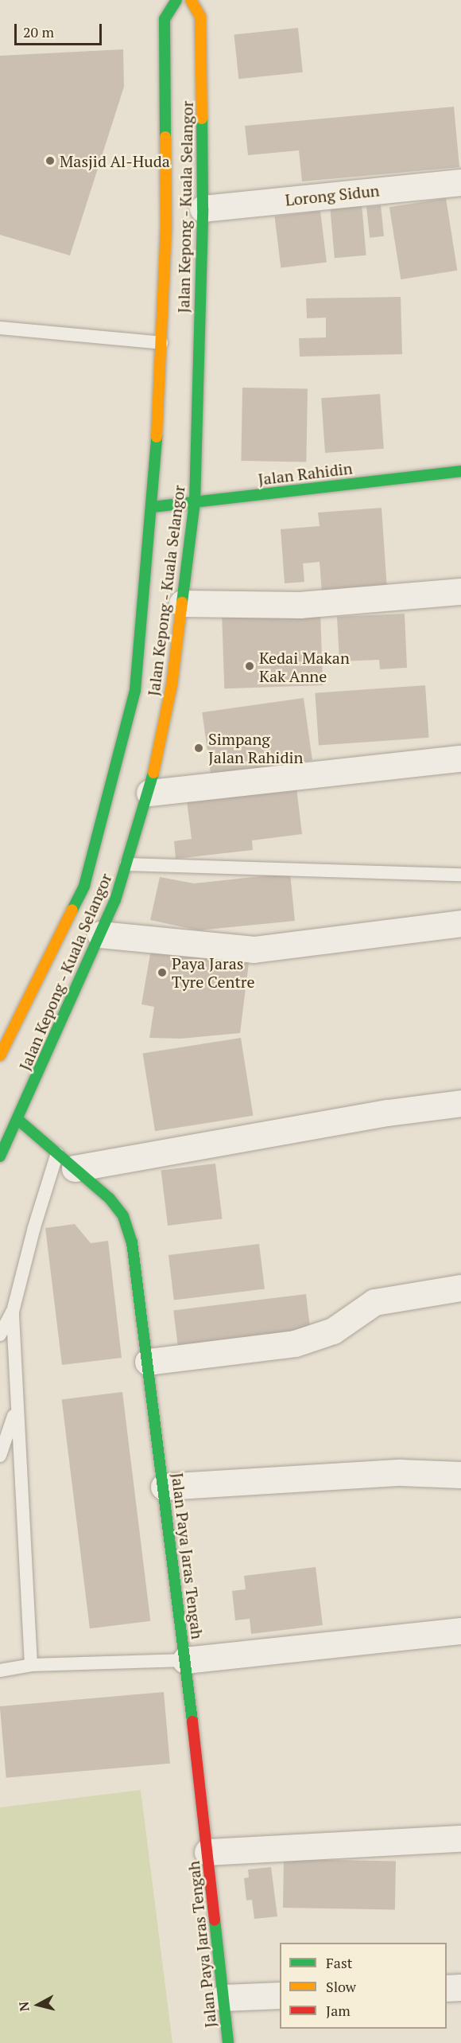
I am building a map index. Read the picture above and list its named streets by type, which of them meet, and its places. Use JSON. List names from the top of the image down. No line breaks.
{"streets":{"main road":["Jalan Kepong - Kuala Selangor","Jalan Rahidin","Jalan Paya Jaras Tengah"],"street":["Lorong Sidun"]},"crossings":[["Lorong Sidun","Jalan Kepong - Kuala Selangor"],["Jalan Kepong - Kuala Selangor","Jalan Rahidin"],["Jalan Kepong - Kuala Selangor","Jalan Paya Jaras Tengah"]],"places":["Masjid Al-Huda","Kedai Makan Kak Anne","Simpang Jalan Rahidin","Paya Jaras Tyre Centre"],"legend":["Fast","Slow","Jam"],"scale_bar":"20 m","north":"left"}
